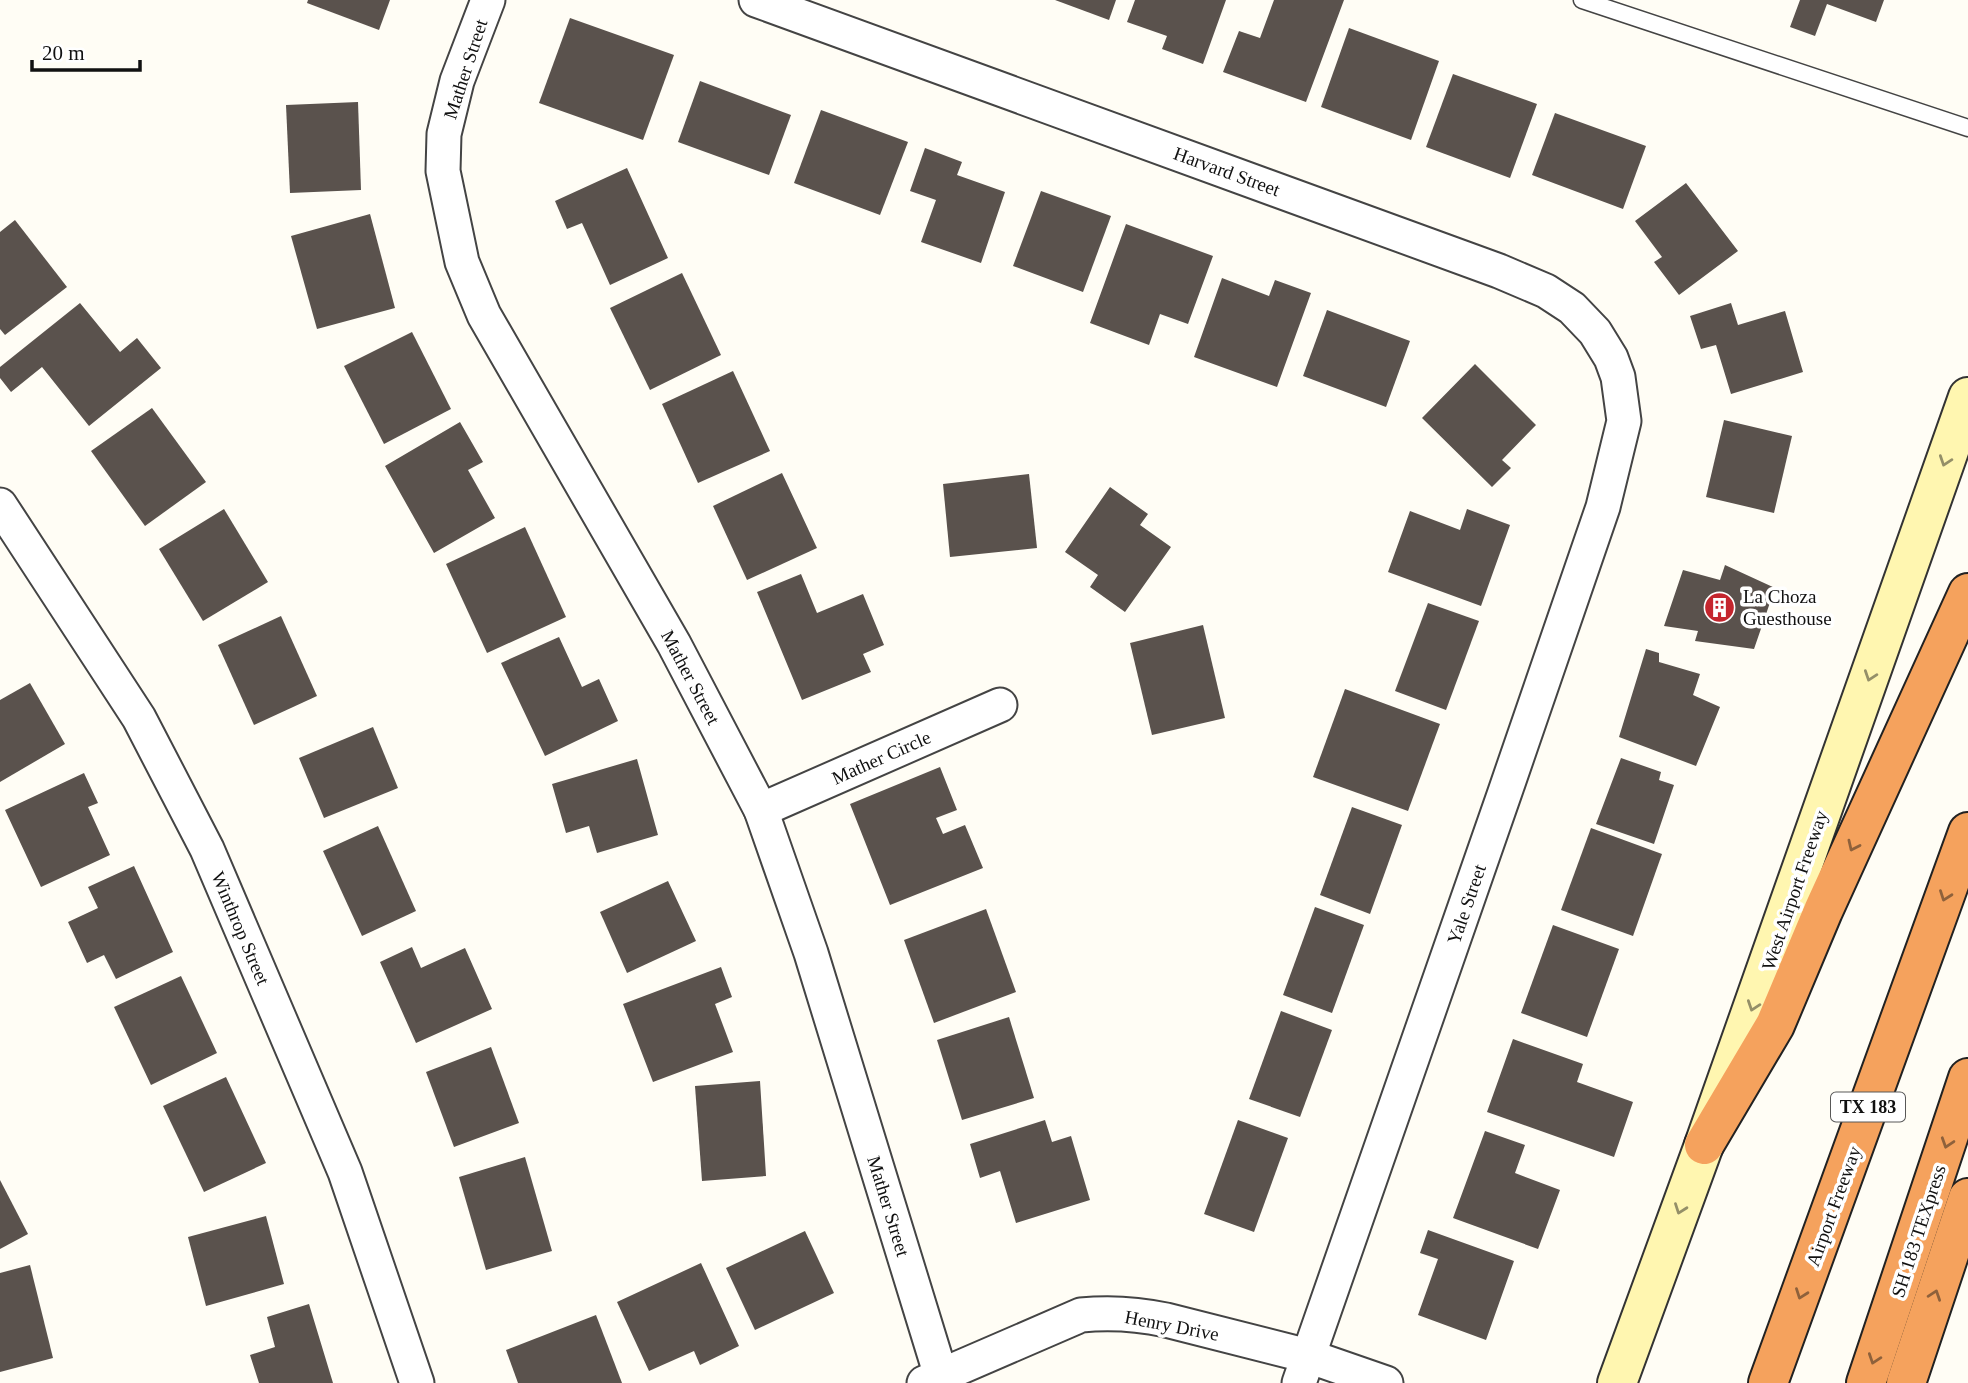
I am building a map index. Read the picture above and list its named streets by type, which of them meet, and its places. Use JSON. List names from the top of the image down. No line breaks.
{"streets":{"highway":["TX 183","Airport Freeway","SH 183 TEXpress"],"street":["Mather Street","Harvard Street","Mather Circle","West Airport Freeway","Yale Street","Winthrop Street","Henry Drive"]},"crossings":[["Mather Street","Mather Circle"],["Mather Street","Henry Drive"],["Harvard Street","Yale Street"],["Yale Street","Henry Drive"]],"one_way":["West Airport Freeway"],"places":{"building":["La Choza Guesthouse"]},"scale_bar":"20 m"}
